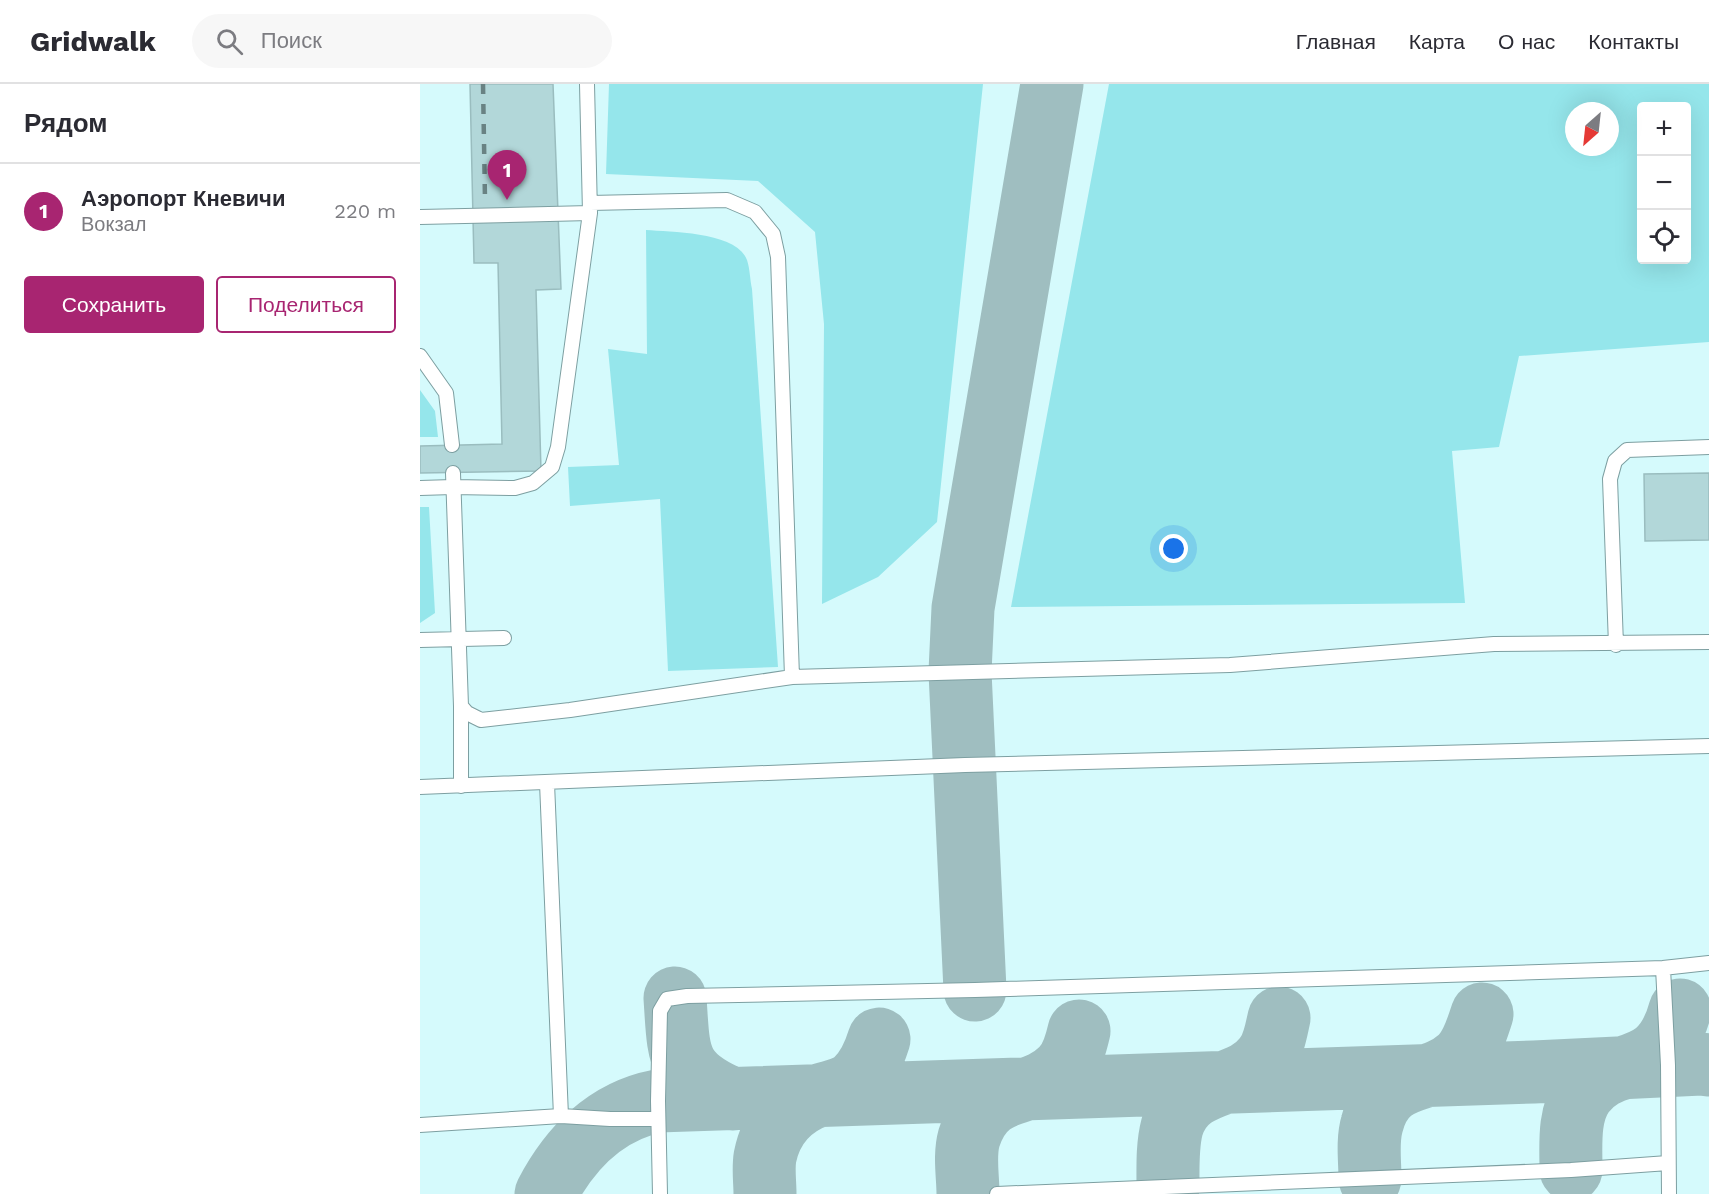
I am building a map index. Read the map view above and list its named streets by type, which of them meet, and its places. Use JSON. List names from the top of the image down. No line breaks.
{"north":"bottom left","page":{"header":"Gridwalk","search":"Поиск","nav":["Главная","Карта","О нас","Контакты"],"heading":"Рядом","map_buttons":["+","−"],"pins":"1","list":[{"mark":"1","name":"Аэропорт Кневичи","note":"Вокзал","value":"220 m"}],"buttons":["Сохранить","Поделиться"]}}
